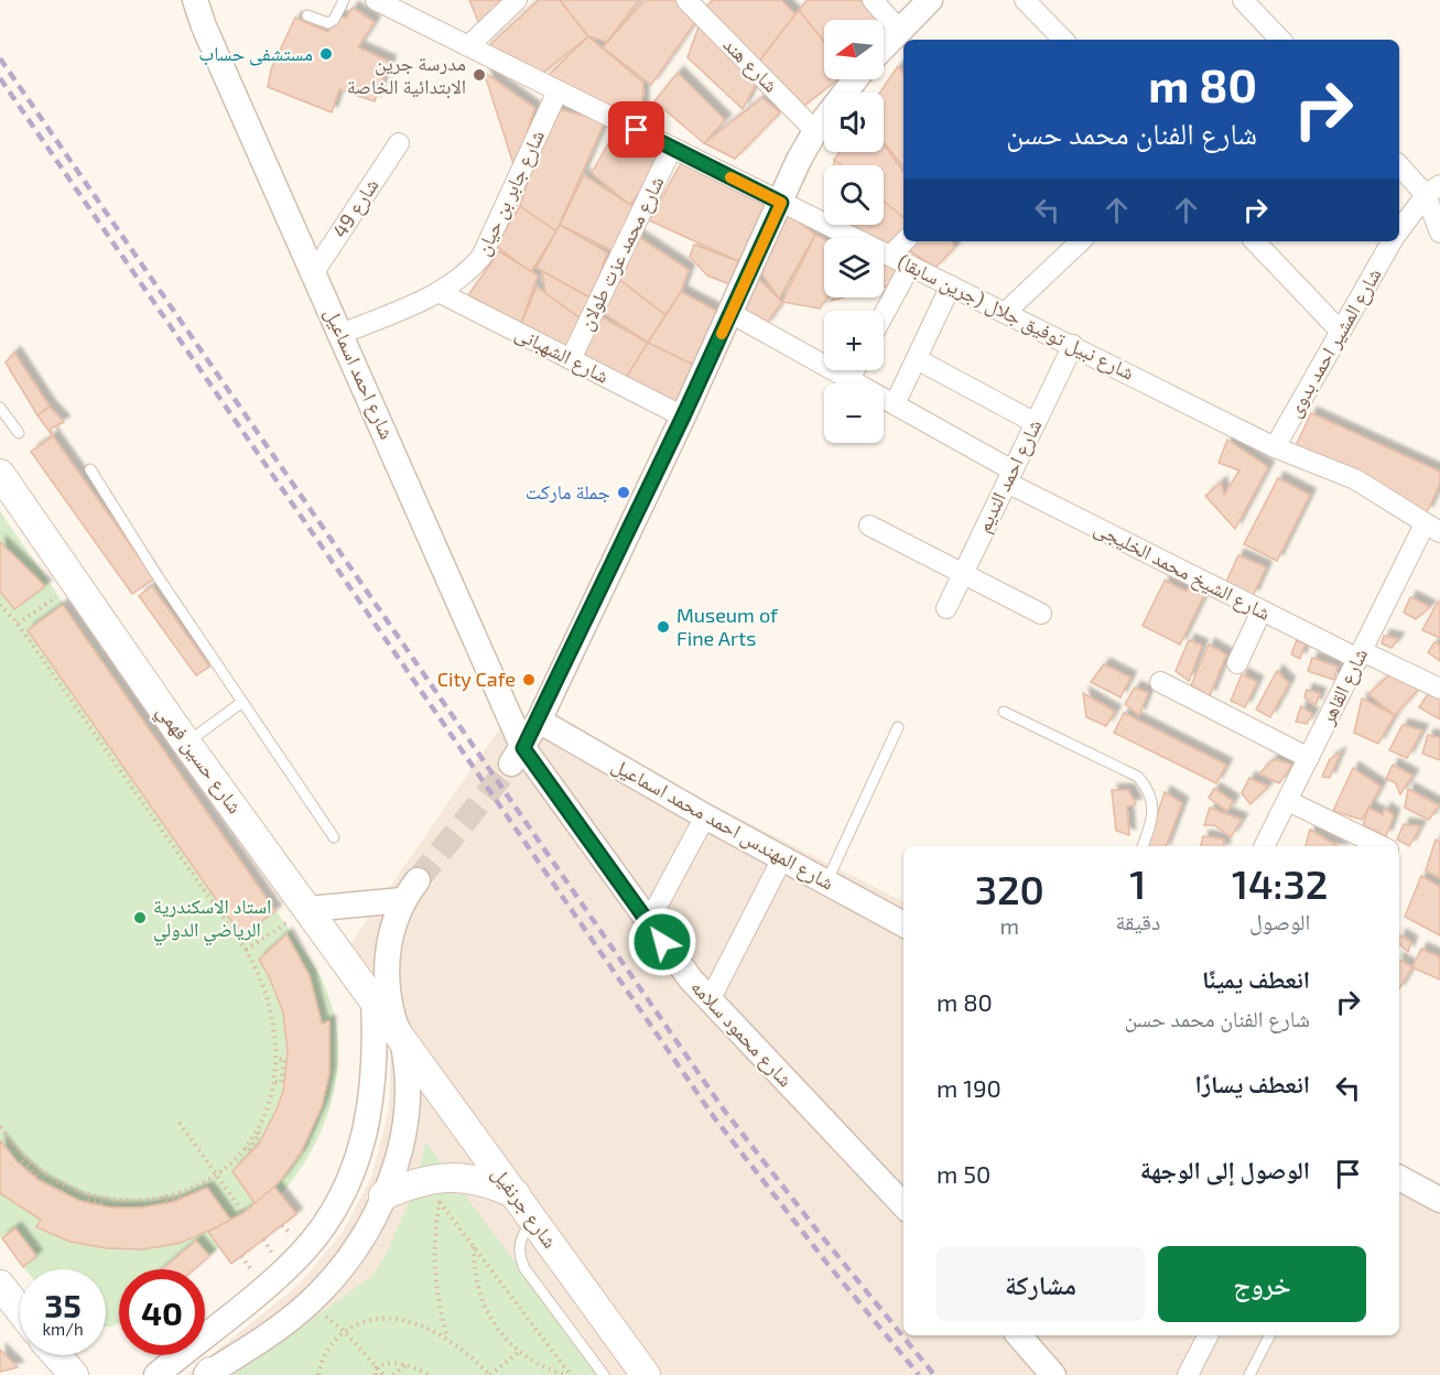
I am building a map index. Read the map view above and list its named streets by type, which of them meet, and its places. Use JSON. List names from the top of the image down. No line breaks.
{"streets":{"main road":["شارع حسين فهمي","شارع جرنفيل"],"street":["شارع هند","شارع جابر بن حيان","شارع 49","شارع محمد عزت طولان","شارع نبيل توفيق جلال (جرين سابقا)","شارع المشير احمد بدوى","شارع الشهبانى","شارع احمد اسماعيل","شارع احمد النديم","شارع الشيخ محمد الخليجى","شارع القاهر","شارع المهندس احمد محمد اسماعيل","شارع محمود سلامه"]},"crossings":[["شارع جابر بن حيان","شارع نبيل توفيق جلال (جرين سابقا)"],["شارع جابر بن حيان","شارع الشهبانى"],["شارع جابر بن حيان","شارع احمد اسماعيل"],["شارع 49","شارع احمد اسماعيل"],["شارع محمد عزت طولان","شارع نبيل توفيق جلال (جرين سابقا)"],["شارع محمد عزت طولان","شارع الشهبانى"],["شارع نبيل توفيق جلال (جرين سابقا)","شارع المشير احمد بدوى"],["شارع نبيل توفيق جلال (جرين سابقا)","شارع احمد النديم"],["شارع نبيل توفيق جلال (جرين سابقا)","شارع القاهر"],["شارع احمد اسماعيل","شارع محمود سلامه"],["شارع احمد النديم","شارع الشيخ محمد الخليجى"],["شارع الشيخ محمد الخليجى","شارع القاهر"],["شارع حسين فهمي","شارع جرنفيل"]],"places":["مستشفى حساب","مدرسة جرين الابتدائية الخاصة","جملة ماركت","Museum of Fine Arts","City Cafe","استاد الاسكندرية الرياضي الدولي"],"north":"left","page":{"map_buttons":["+","−"],"turn":["80 m","شارع الفنان محمد حسن"],"eta":["14:32","الوصول","1","دقيقة","320","m"],"list":[{"name":"انعطف يمينًا","note":"شارع الفنان محمد حسن","value":"80 m"},{"name":"انعطف يسارًا","value":"190 m"},{"name":"الوصول إلى الوجهة","value":"50 m"}],"buttons":["خروج","مشاركة"],"speed":"35 km/h","limit":"40"}}
